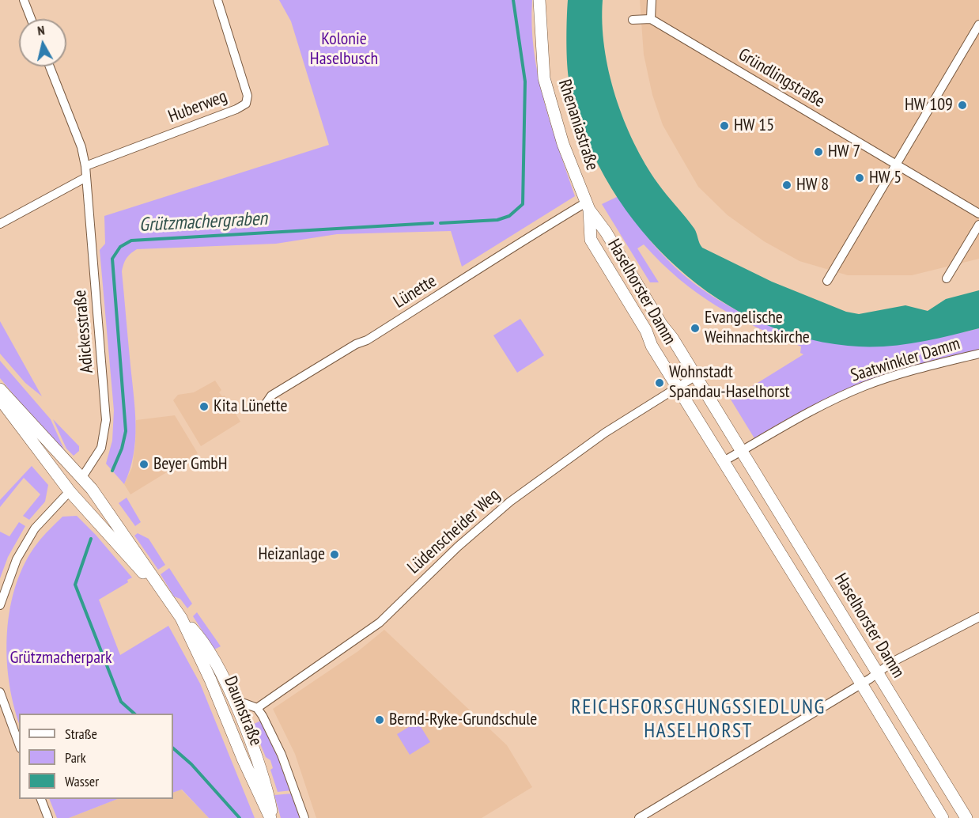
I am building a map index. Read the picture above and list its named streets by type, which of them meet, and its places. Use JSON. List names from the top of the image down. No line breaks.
{"streets":{"street":["Gründlingstraße","Huberweg","Rhenaniastraße","Lünette","Haselhorster Damm","Adickesstraße","Saatwinkler Damm","Lüdenscheider Weg","Daumstraße"]},"crossings":[["Huberweg","Adickesstraße"],["Rhenaniastraße","Lünette"],["Rhenaniastraße","Haselhorster Damm"],["Lünette","Haselhorster Damm"],["Haselhorster Damm","Saatwinkler Damm"],["Haselhorster Damm","Lüdenscheider Weg"],["Adickesstraße","Daumstraße"],["Lüdenscheider Weg","Daumstraße"]],"districts":["REICHSFORSCHUNGSSIEDLUNG HASELHORST"],"water":["Grützmachergraben"],"parks":["Kolonie Haselbusch","Grützmacherpark"],"places":["HW 109","HW 15","HW 7","HW 5","HW 8","Evangelische Weihnachtskirche","Wohnstadt Spandau-Haselhorst","Kita Lünette","Beyer GmbH","Heizanlage","Bernd-Ryke-Grundschule"],"legend":["Straße","Park","Wasser"],"north":"top"}
